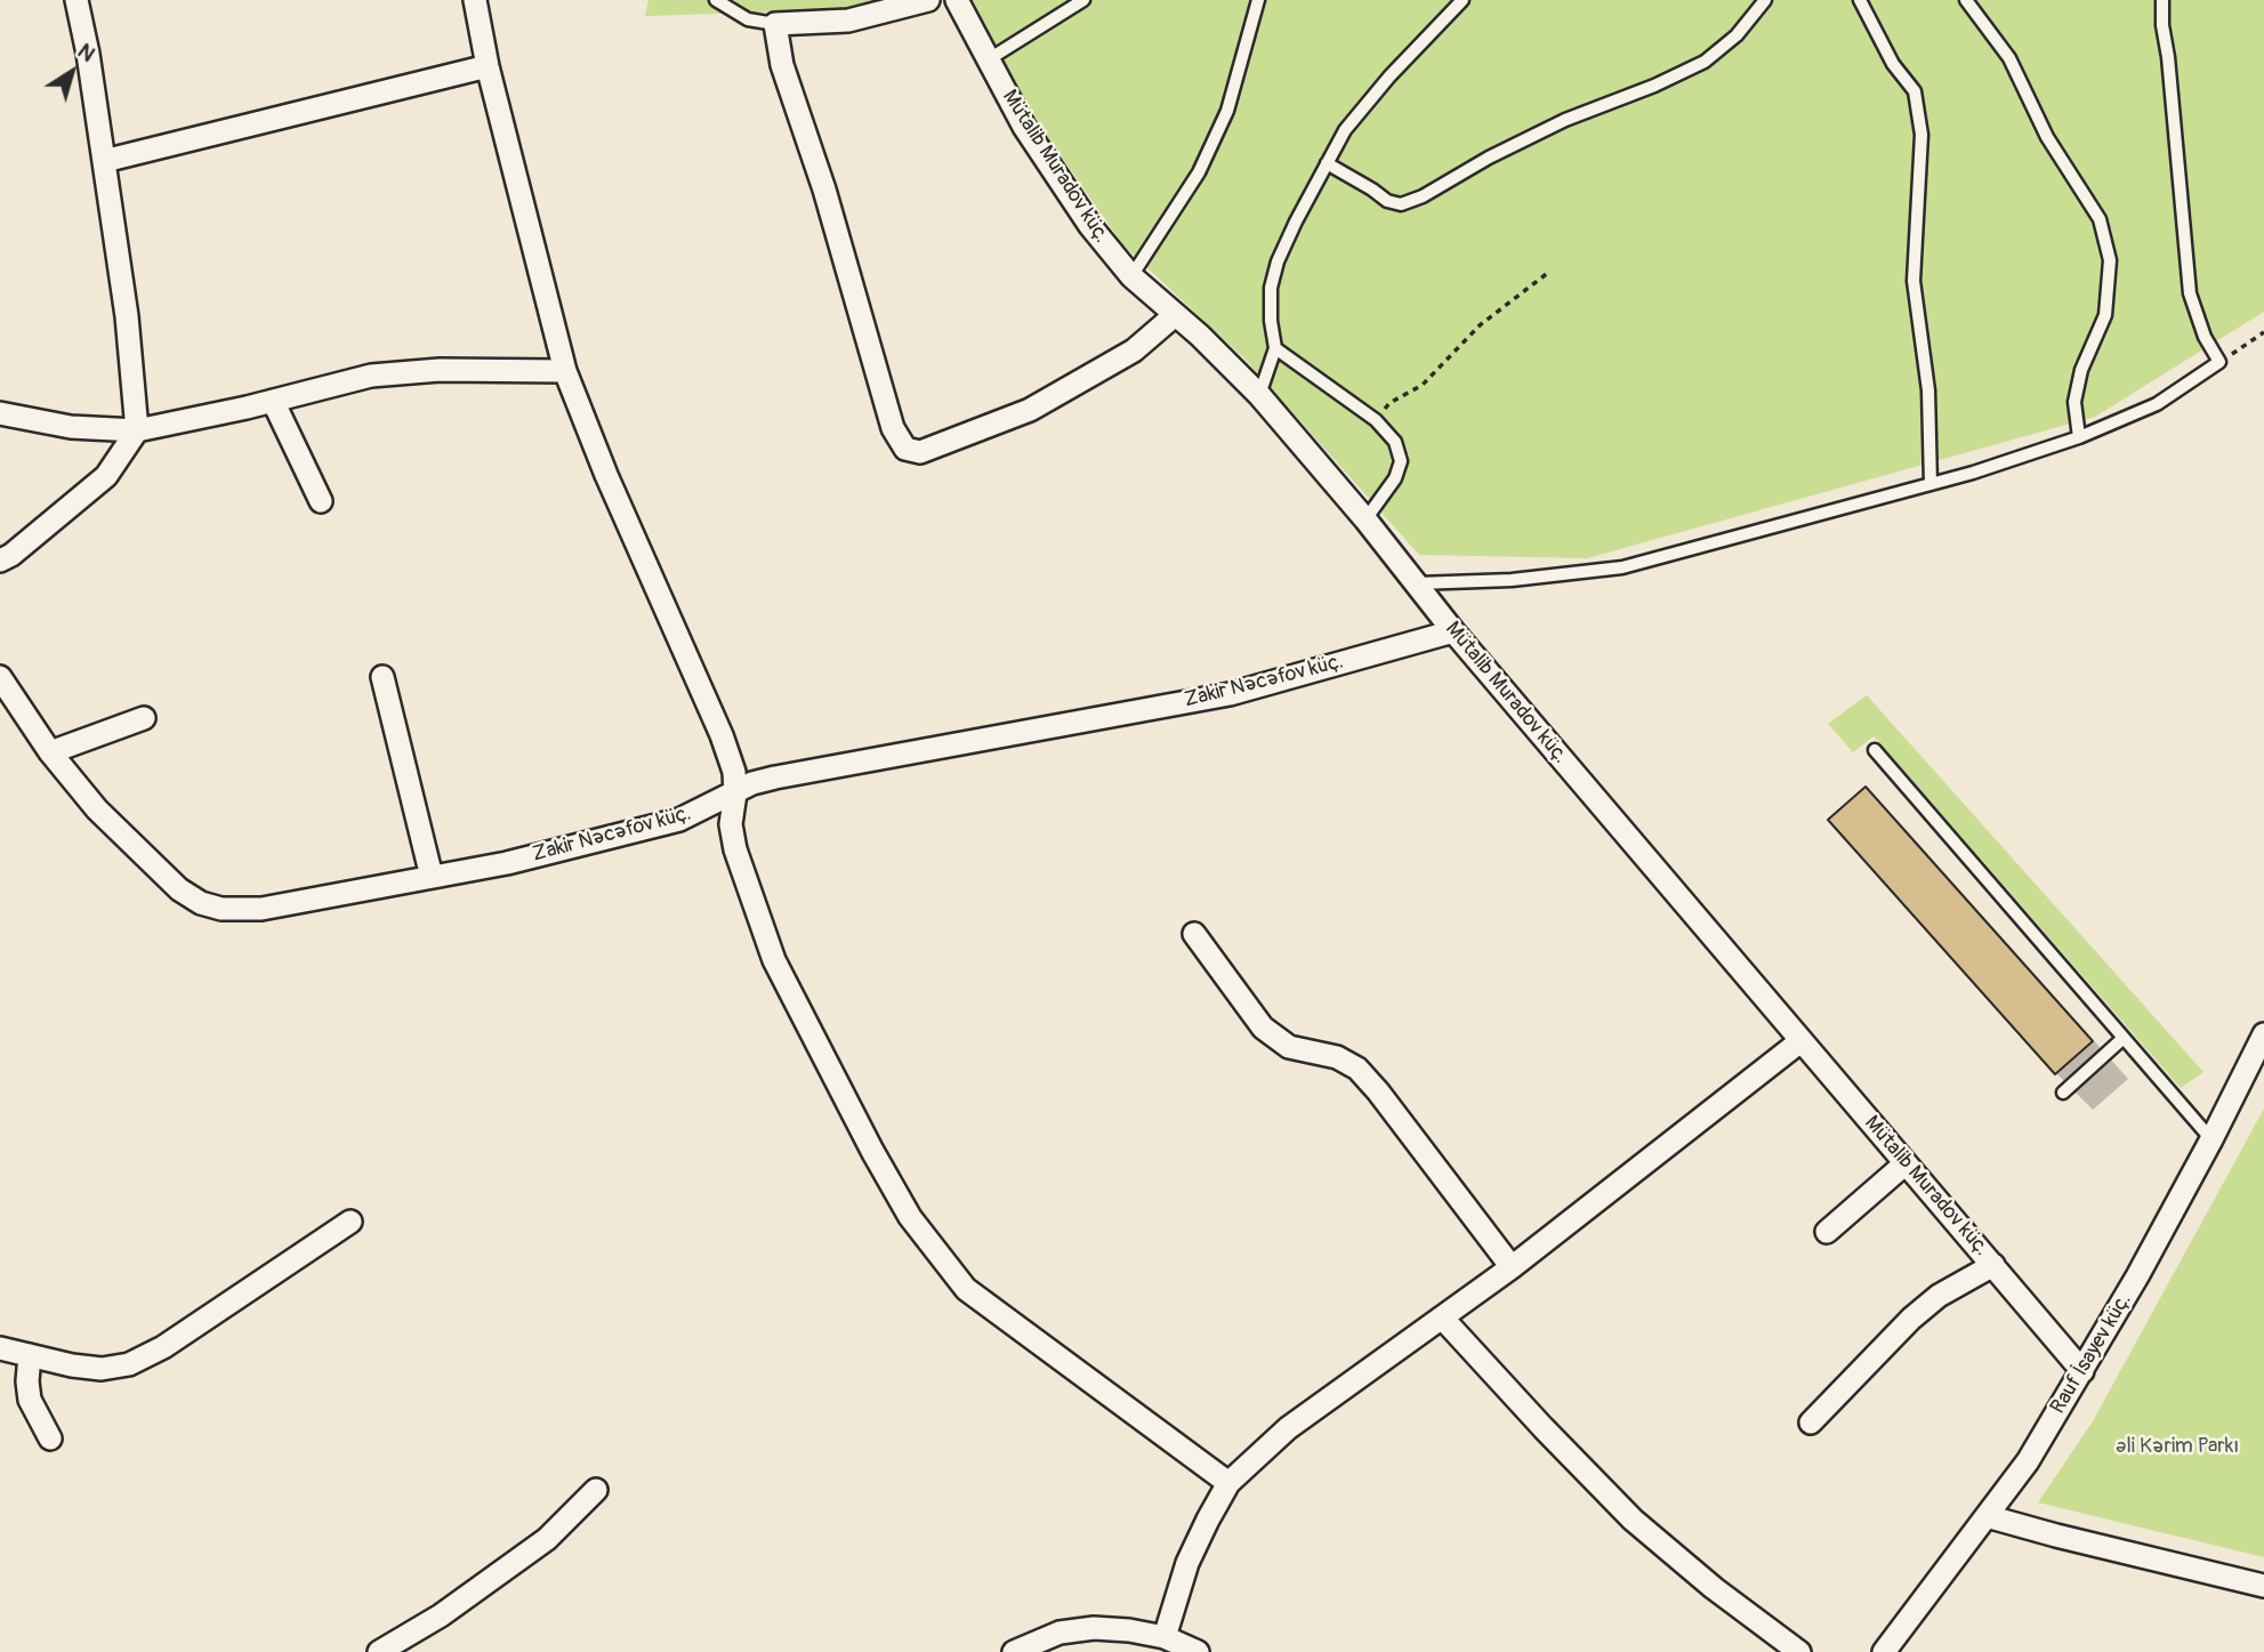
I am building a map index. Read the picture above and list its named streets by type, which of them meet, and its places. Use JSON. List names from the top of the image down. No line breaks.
{"streets":{"street":["Mütalib Muradov küç.","Zakir Nəcəfov küç.","Rauf İsayev küç."]},"crossings":[["Mütalib Muradov küç.","Zakir Nəcəfov küç."],["Mütalib Muradov küç.","Rauf İsayev küç."]],"parks":["Əli Kərim Parkı"],"north":"top right"}
